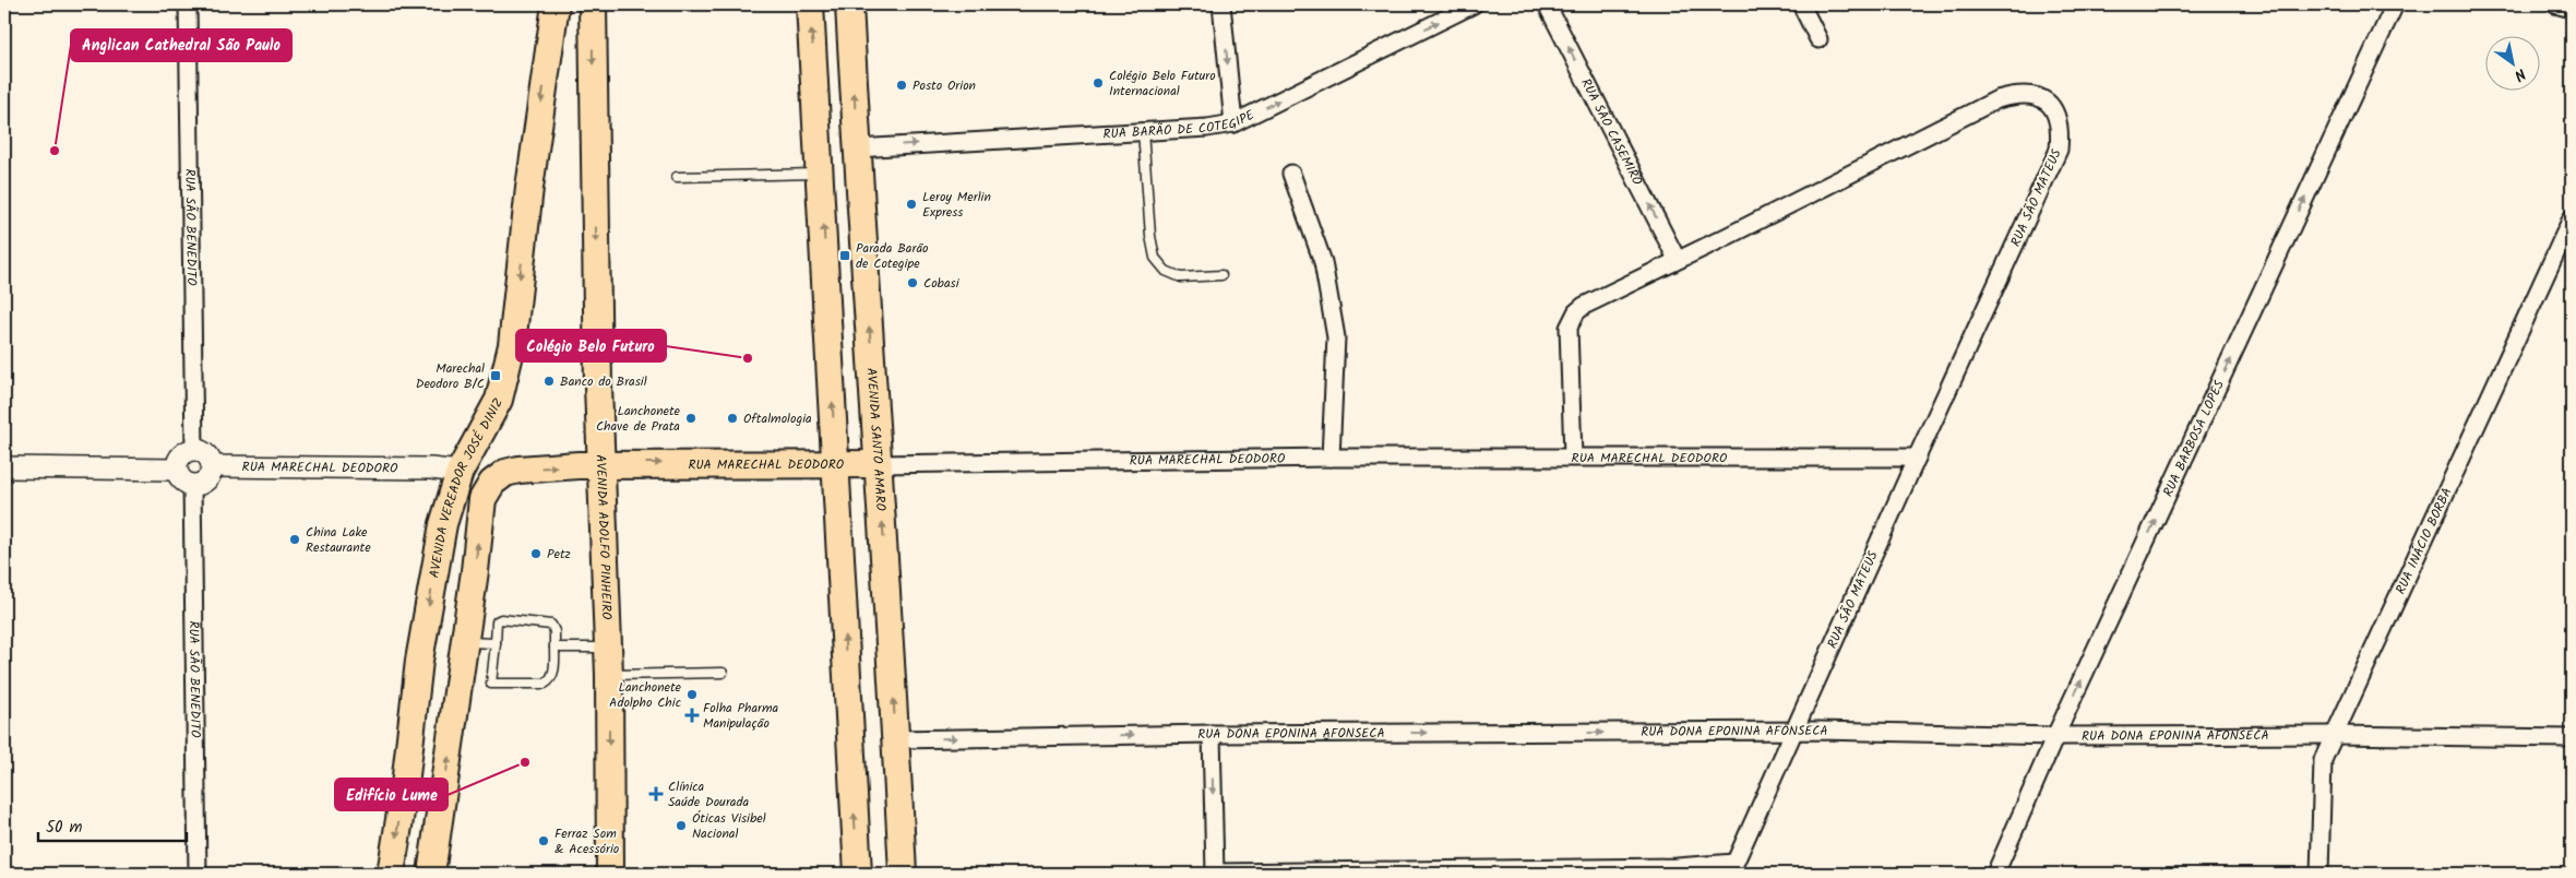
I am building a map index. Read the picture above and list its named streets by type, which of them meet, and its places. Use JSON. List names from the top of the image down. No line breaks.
{"streets":{"main road":["AVENIDA SANTO AMARO","RUA MARECHAL DEODORO","AVENIDA VEREADOR JOSÉ DINIZ","AVENIDA ADOLFO PINHEIRO"],"street":["RUA BARÃO DE COTEGIPE","RUA SÃO CASEMIRO","RUA SÃO MATEUS","RUA SÃO BENEDITO","RUA BARBOSA LOPES","RUA INÁCIO BORBA","RUA DONA EPONINA AFONSECA"]},"crossings":[["RUA BARÃO DE COTEGIPE","AVENIDA SANTO AMARO"],["RUA SÃO CASEMIRO","RUA SÃO MATEUS"],["RUA SÃO MATEUS","RUA MARECHAL DEODORO"],["RUA SÃO MATEUS","RUA DONA EPONINA AFONSECA"],["RUA SÃO BENEDITO","RUA MARECHAL DEODORO"],["RUA BARBOSA LOPES","RUA DONA EPONINA AFONSECA"],["AVENIDA SANTO AMARO","RUA MARECHAL DEODORO"],["AVENIDA SANTO AMARO","RUA DONA EPONINA AFONSECA"],["RUA MARECHAL DEODORO","AVENIDA VEREADOR JOSÉ DINIZ"],["RUA MARECHAL DEODORO","AVENIDA ADOLFO PINHEIRO"],["RUA INÁCIO BORBA","RUA DONA EPONINA AFONSECA"]],"one_way":["RUA BARÃO DE COTEGIPE","RUA SÃO CASEMIRO","RUA BARBOSA LOPES"],"places":{"other":["Colégio Belo Futuro Internacional","Posto Orion","Anglican Cathedral São Paulo","Leroy Merlin Express","Cobasi","Colégio Belo Futuro","Banco do Brasil","Lanchonete Chave de Prata","Oftalmologia","China Lake Restaurante","Petz","Lanchonete Adolpho Chic","Edifício Lume","Óticas Visibel Nacional","Ferraz Som & Acessório"],"transit":["Parada Barão de Cotegipe","Marechal Deodoro B/C"],"health":["Folha Pharma Manipulação","Clínica Saúde Dourada"]},"scale_bar":"50 m","north":"bottom right"}
